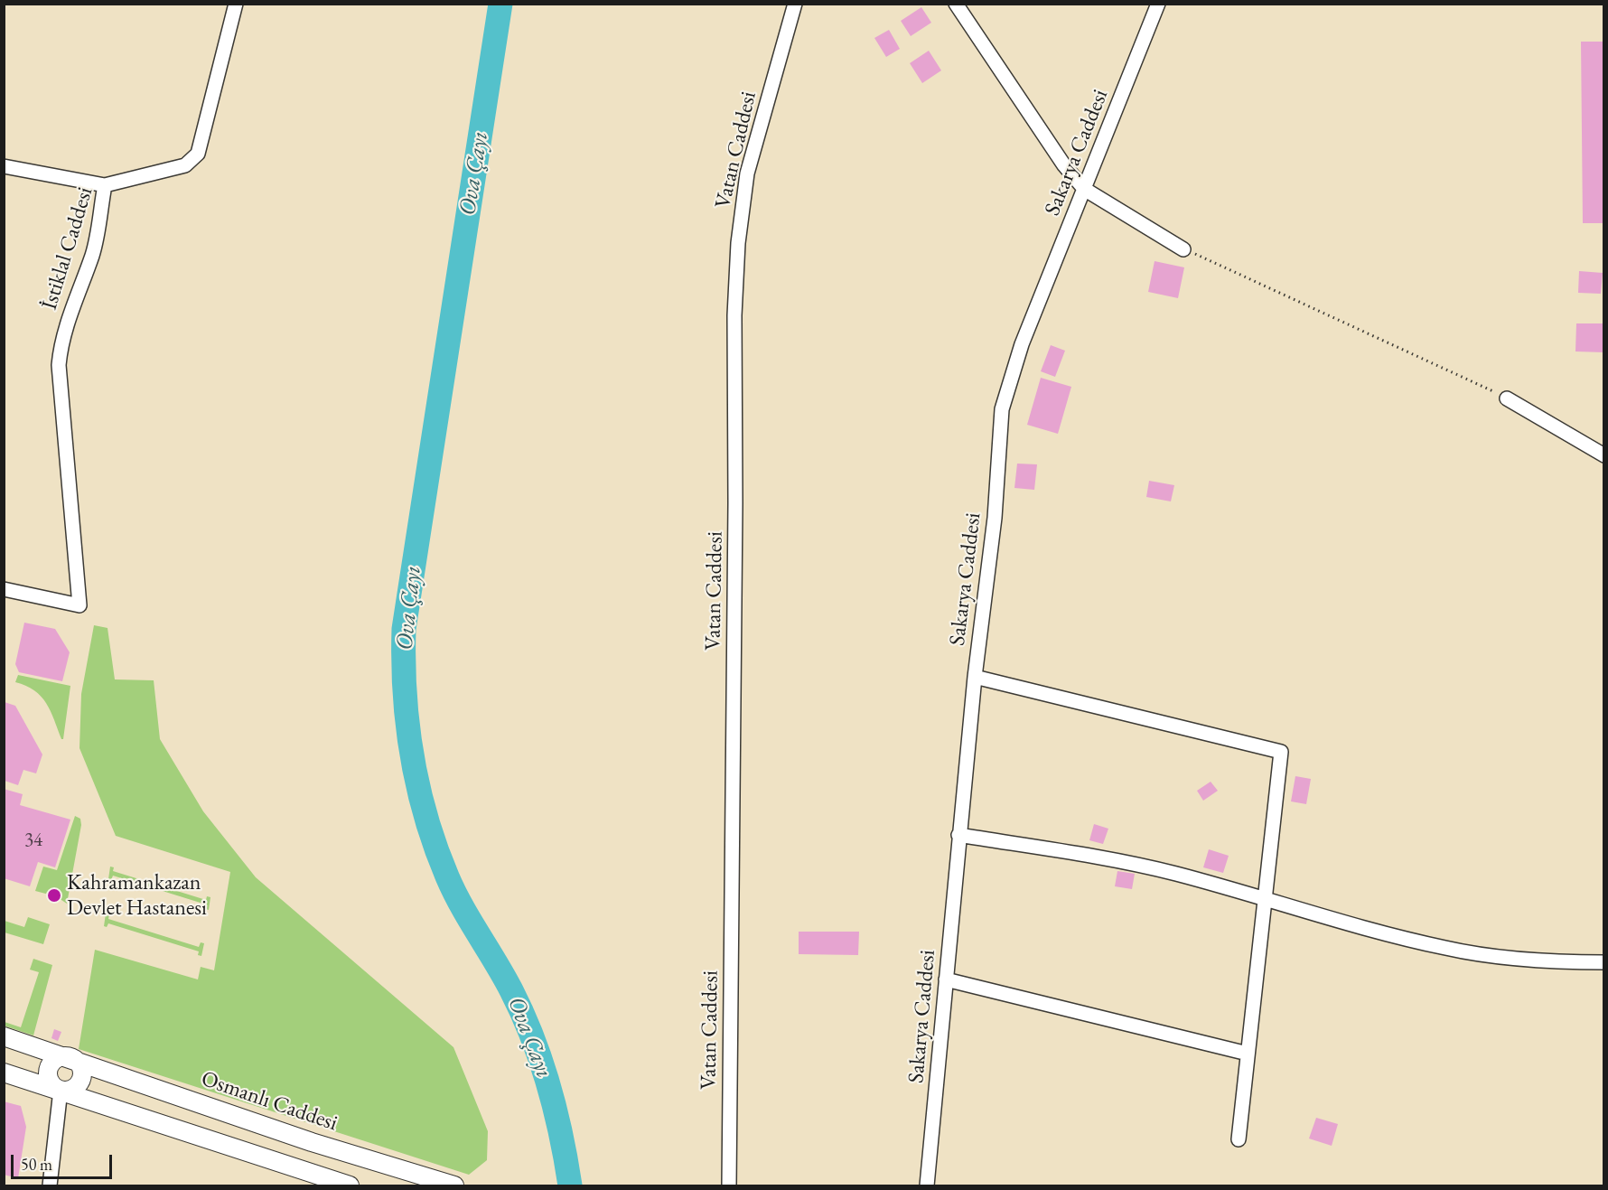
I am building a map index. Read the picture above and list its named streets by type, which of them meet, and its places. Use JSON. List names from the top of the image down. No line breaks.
{"streets":{"main road":["Osmanlı Caddesi"],"street":["Vatan Caddesi","Sakarya Caddesi","İstiklal Caddesi"]},"water":["Ova Çayı"],"places":["Kahramankazan Devlet Hastanesi"],"house_numbers":["34"],"scale_bar":"50 m"}
